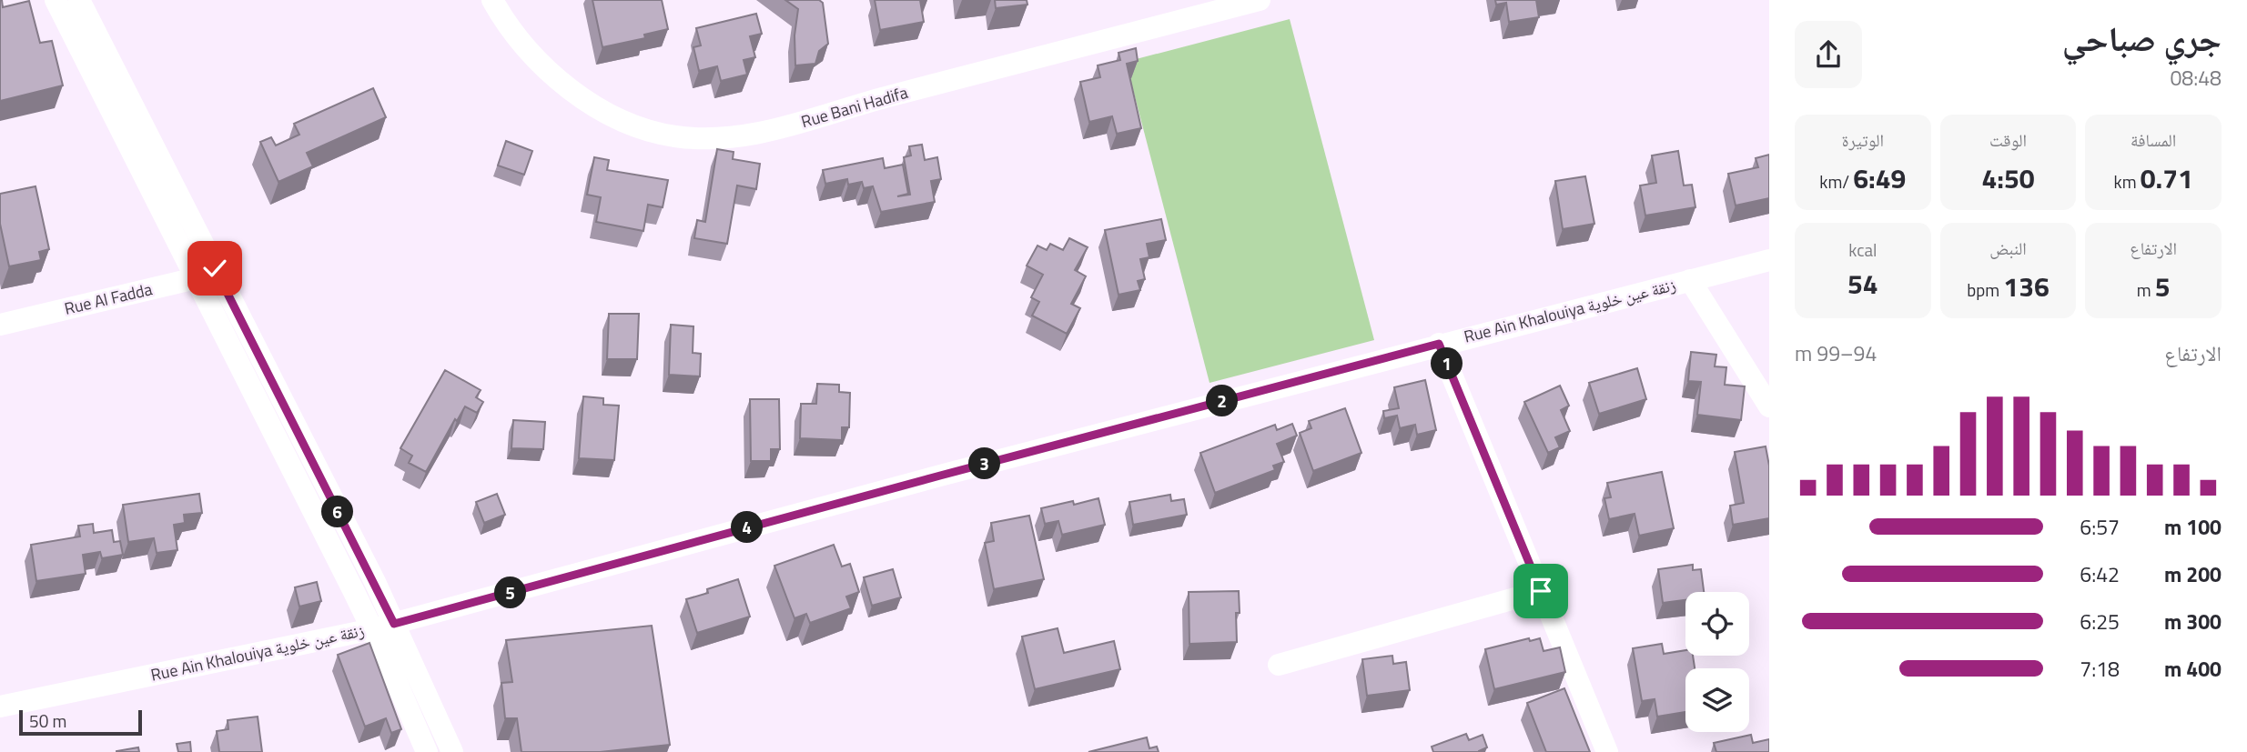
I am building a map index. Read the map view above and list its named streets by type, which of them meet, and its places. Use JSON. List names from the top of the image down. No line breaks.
{"streets":{"street":["Rue Bani Hadifa","Rue Al Fadda","Rue Ain Khalouiya زنقة عين خلوية"]},"scale_bar":"50 m","page":{"heading":["جري صباحي","08:48"],"stats":[["المسافة","0.71 km"],["الوقت","4:50"],["الوتيرة","6:49 /km"],["الارتفاع","5 m"],["النبض","136 bpm"],["kcal","54"]],"chart":["الارتفاع","94–99 m"],"pins":["1","2","3","6","4","5"],"list":[{"name":"100 m","note":"6:57"},{"name":"200 m","note":"6:42"},{"name":"300 m","note":"6:25"},{"name":"400 m","note":"7:18"}],"scale":"50 m"}}
